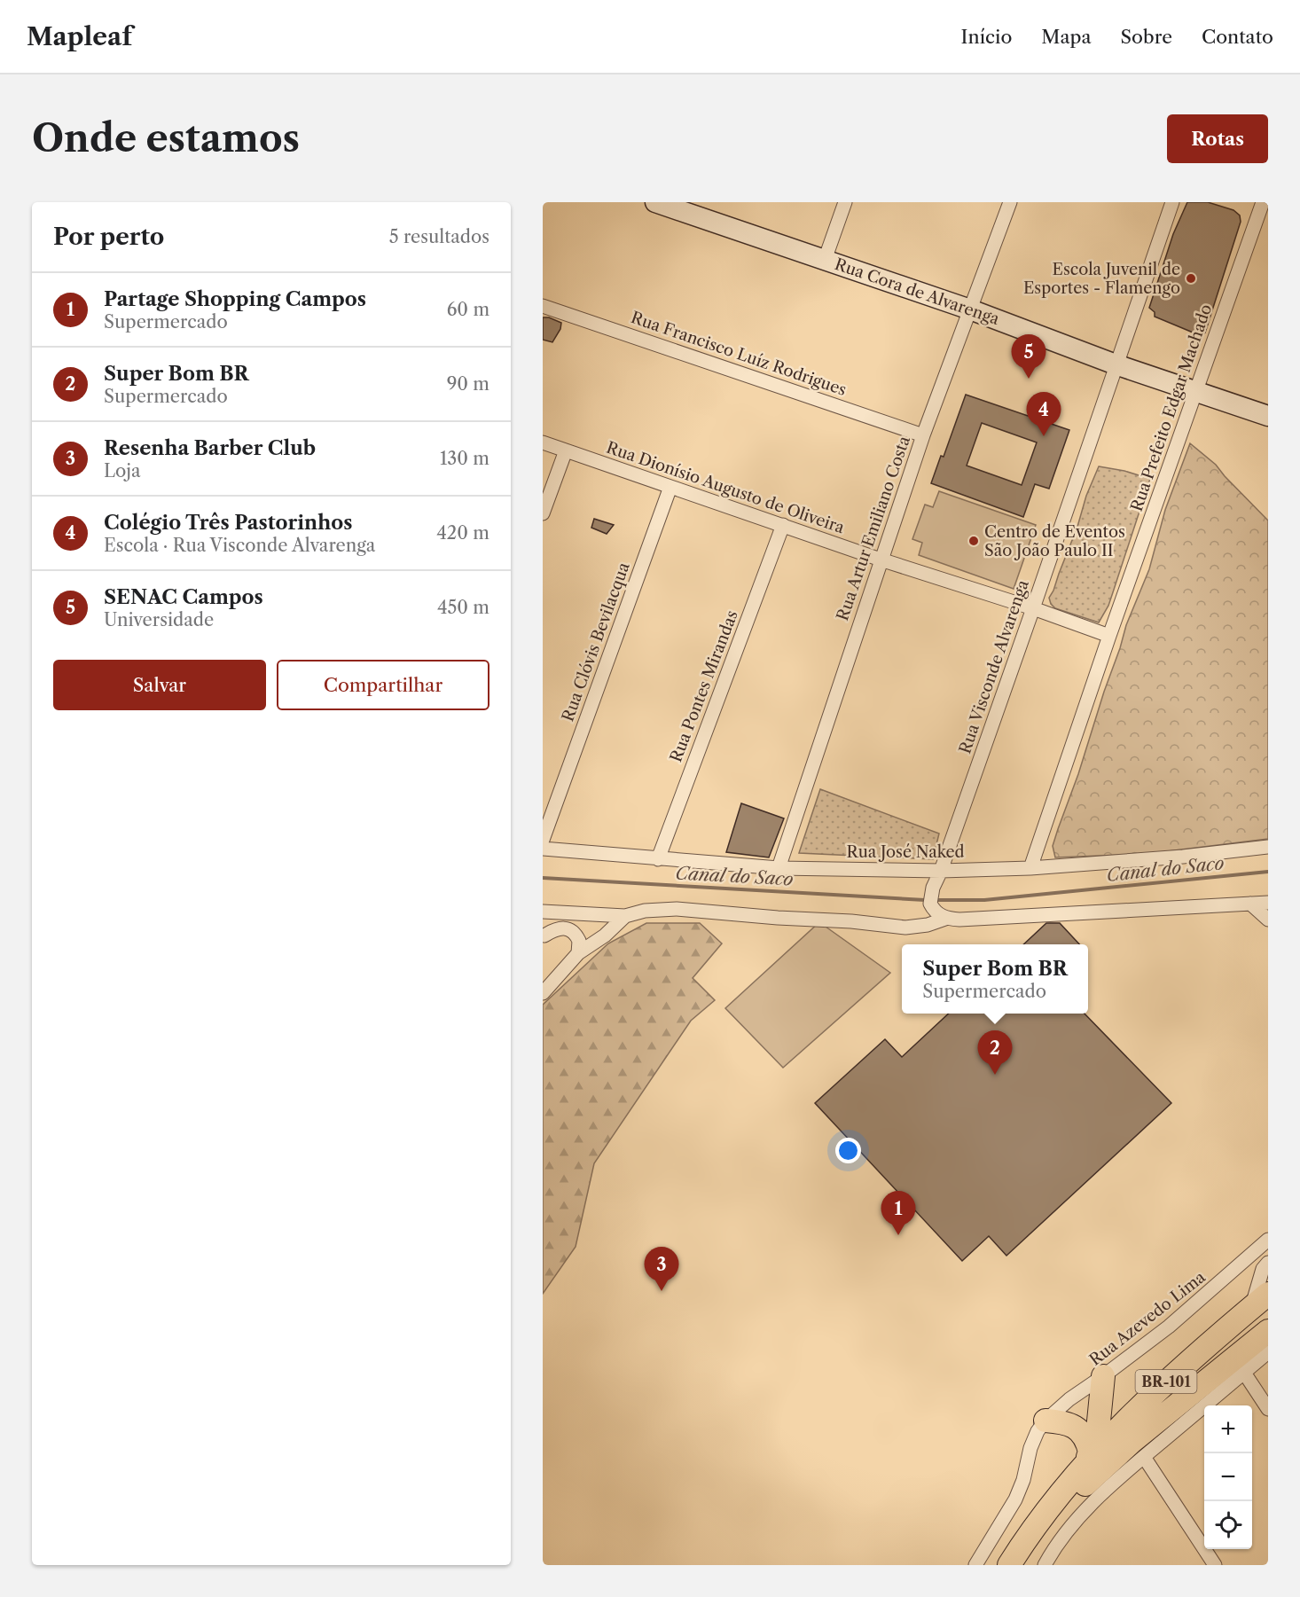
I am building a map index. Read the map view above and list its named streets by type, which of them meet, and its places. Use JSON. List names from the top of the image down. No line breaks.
{"streets":{"highway":["BR-101"],"main road":["Rua Cora de Alvarenga"],"street":["Rua Francisco Luíz Rodrigues","Rua Prefeito Edgar Machado","Rua Dionísio Augusto de Oliveira","Rua Artur Emiliano Costa","Rua Clóvis Bevilacqua","Rua Visconde Alvarenga","Rua Pontes Mirandas","Rua José Naked","Rua Azevedo Lima"]},"crossings":[["Rua Cora de Alvarenga","Rua Prefeito Edgar Machado"],["Rua Cora de Alvarenga","Rua Artur Emiliano Costa"],["Rua Cora de Alvarenga","Rua Visconde Alvarenga"],["Rua Francisco Luíz Rodrigues","Rua Artur Emiliano Costa"],["Rua Prefeito Edgar Machado","Rua Dionísio Augusto de Oliveira"],["Rua Prefeito Edgar Machado","Rua José Naked"],["Rua Dionísio Augusto de Oliveira","Rua Artur Emiliano Costa"],["Rua Dionísio Augusto de Oliveira","Rua Clóvis Bevilacqua"],["Rua Dionísio Augusto de Oliveira","Rua Visconde Alvarenga"],["Rua Dionísio Augusto de Oliveira","Rua Pontes Mirandas"],["Rua Artur Emiliano Costa","Rua José Naked"],["Rua Visconde Alvarenga","Rua José Naked"],["Rua Pontes Mirandas","Rua José Naked"]],"water":["Canal do Saco"],"places":["Escola Juvenil de Esportes - Flamengo","Centro de Eventos São João Paulo II"],"page":{"header":"Mapleaf","nav":["Início","Mapa","Sobre","Contato"],"buttons":["Rotas",["Salvar","Compartilhar"]],"title":"Onde estamos","heading":["Por perto","5 resultados"],"list":[{"mark":"1","name":"Partage Shopping Campos","note":"Supermercado","value":"60 m"},{"mark":"2","name":"Super Bom BR","note":"Supermercado","value":"90 m"},{"mark":"3","name":"Resenha Barber Club","note":"Loja","value":"130 m"},{"mark":"4","name":"Colégio Três Pastorinhos","note":"Escola · Rua Visconde Alvarenga","value":"420 m"},{"mark":"5","name":"SENAC Campos","note":"Universidade","value":"450 m"}],"pins":["5","4","2","1","3"],"popup":["Super Bom BR","Supermercado"],"map_buttons":["+","−"]}}
